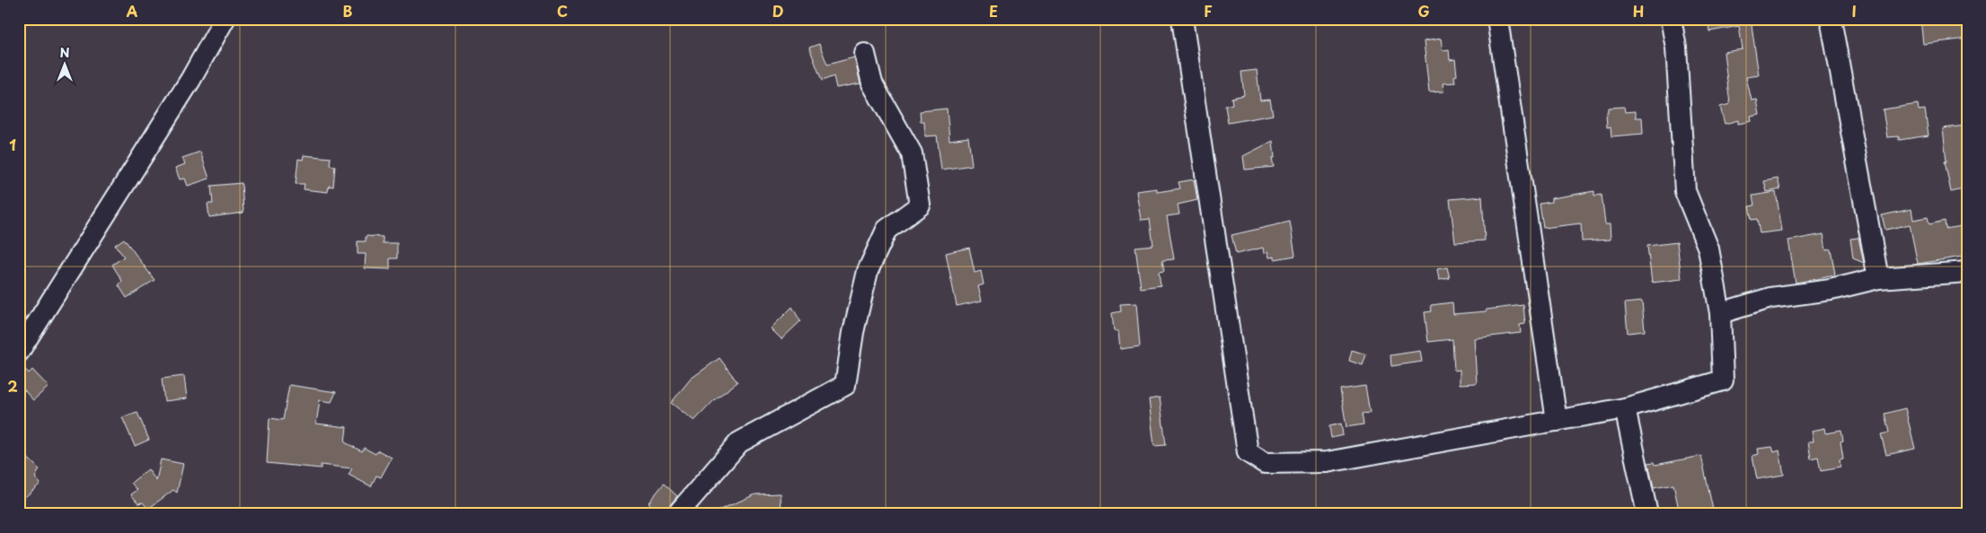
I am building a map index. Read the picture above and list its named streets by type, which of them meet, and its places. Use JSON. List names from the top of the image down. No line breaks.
{"north":"top","grid":{"columns":["A","B","C","D","E","F","G","H","I"],"rows":["1","2"]}}
